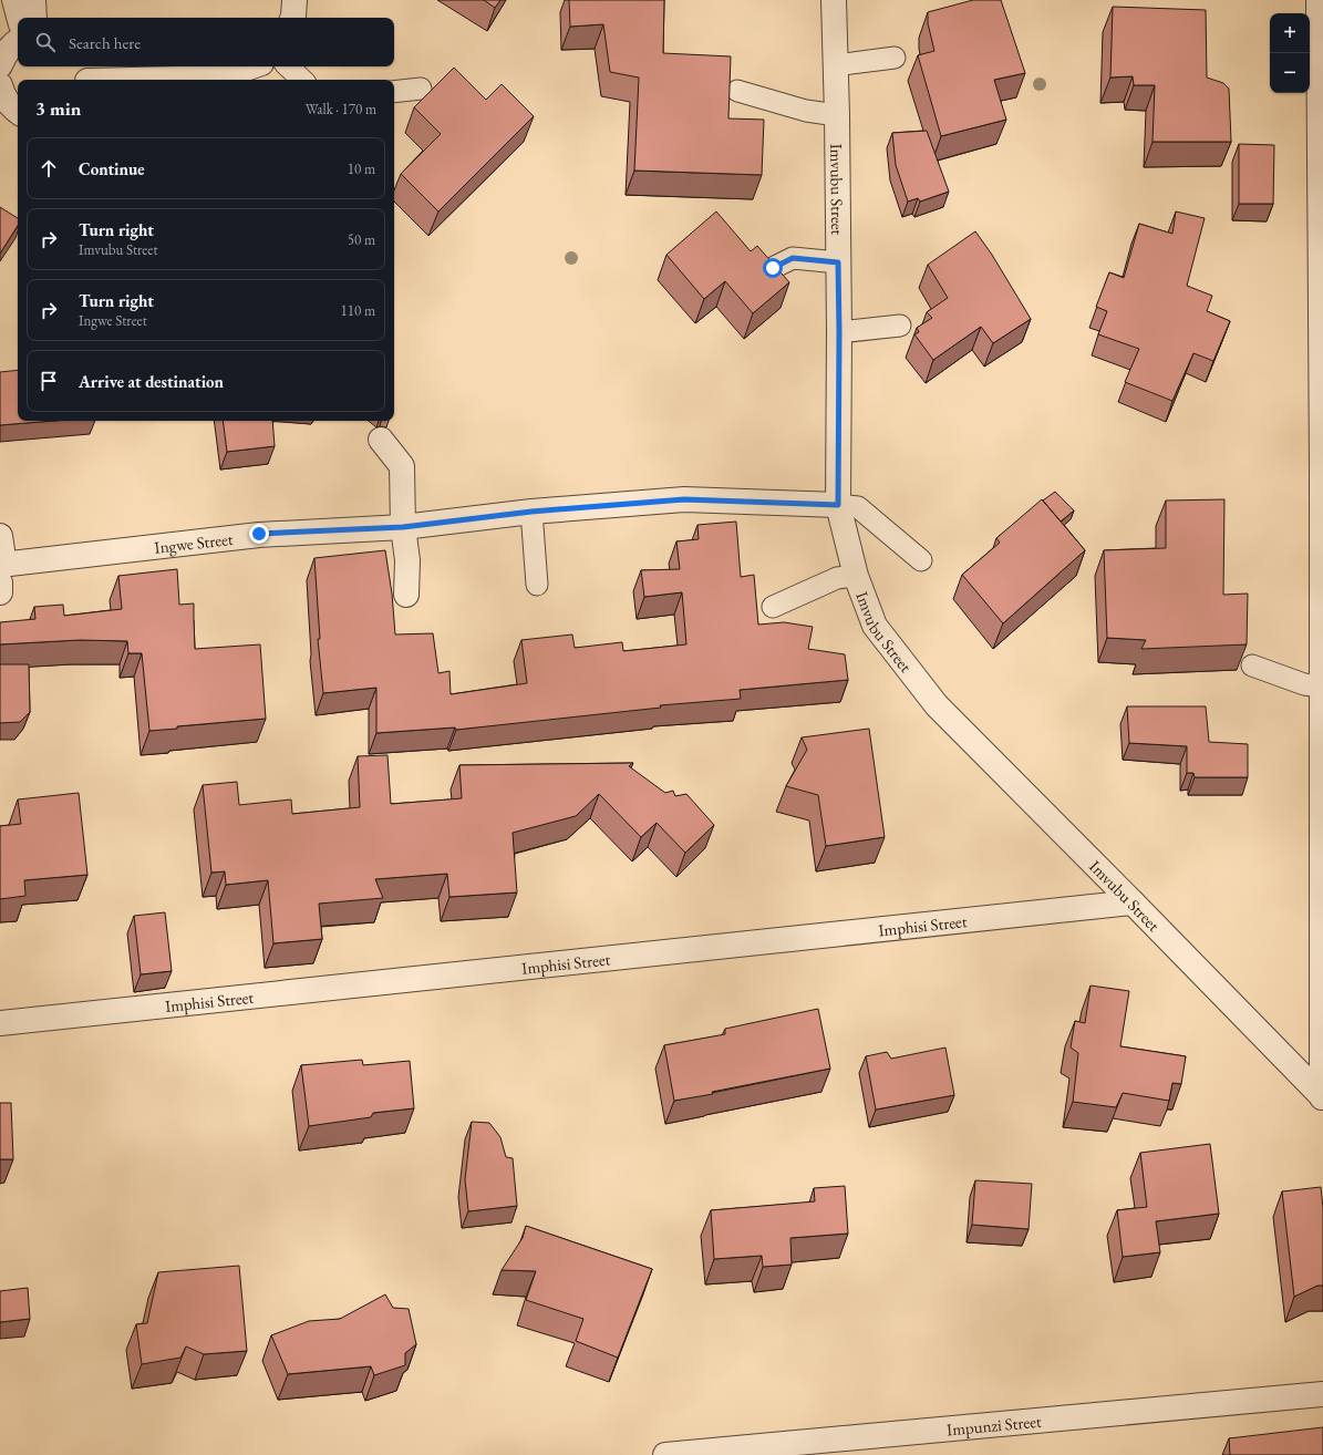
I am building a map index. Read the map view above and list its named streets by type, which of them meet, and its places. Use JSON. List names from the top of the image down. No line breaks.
{"streets":{"street":["Imvubu Street","Ingwe Street","Imphisi Street","Impunzi Street"]},"crossings":[["Imvubu Street","Ingwe Street"],["Imvubu Street","Imphisi Street"]],"page":{"map_buttons":["+","−"],"search":"Search here","heading":["3 min","Walk · 170 m"],"list":[["Continue","10 m"],["Turn right","Imvubu Street","50 m"],["Turn right","Ingwe Street","110 m"],"Arrive at destination"]}}
